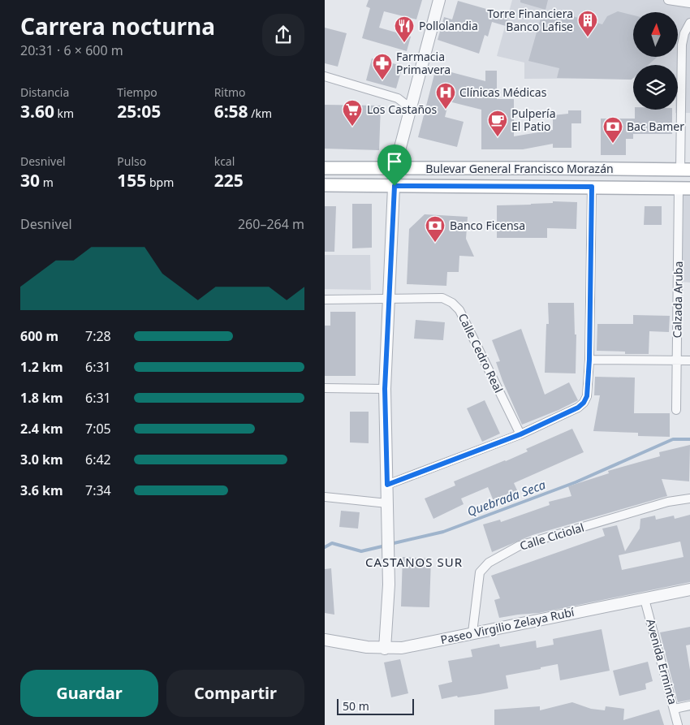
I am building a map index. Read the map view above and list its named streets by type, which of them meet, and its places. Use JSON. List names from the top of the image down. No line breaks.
{"streets":{"main road":["Bulevar General Francisco Morazán"],"street":["Calzada Aruba","Calle Cedro Real","Calle Ciciolal","Paseo Virgilio Zelaya Rubí","Avenida Erminta"]},"crossings":[["Bulevar General Francisco Morazán","Calzada Aruba"],["Calle Ciciolal","Paseo Virgilio Zelaya Rubí"],["Paseo Virgilio Zelaya Rubí","Avenida Erminta"]],"districts":["CASTANOS SUR"],"water":["Quebrada Seca"],"places":{"building":["Torre Financiera Banco Lafise"],"restaurant":["Pollolandia"],"pharmacy":["Farmacia Primavera"],"hospital":["Clínicas Médicas"],"supermarket":["Los Castaños"],"cafe":["Pulpería El Patio"],"bank":["Bac Bamer","Banco Ficensa"]},"scale_bar":"50 m","north":"top","page":{"heading":["Carrera nocturna","20:31 · 6 × 600 m"],"stats":[["Distancia","3.60 km"],["Tiempo","25:05"],["Ritmo","6:58 /km"],["Desnivel","30 m"],["Pulso","155 bpm"],["kcal","225"]],"chart":["Desnivel","260–264 m"],"list":[{"name":"600 m","note":"7:28"},{"name":"1.2 km","note":"6:31"},{"name":"1.8 km","note":"6:31"},{"name":"2.4 km","note":"7:05"},{"name":"3.0 km","note":"6:42"},{"name":"3.6 km","note":"7:34"}],"buttons":["Guardar","Compartir"],"scale":"50 m"}}
